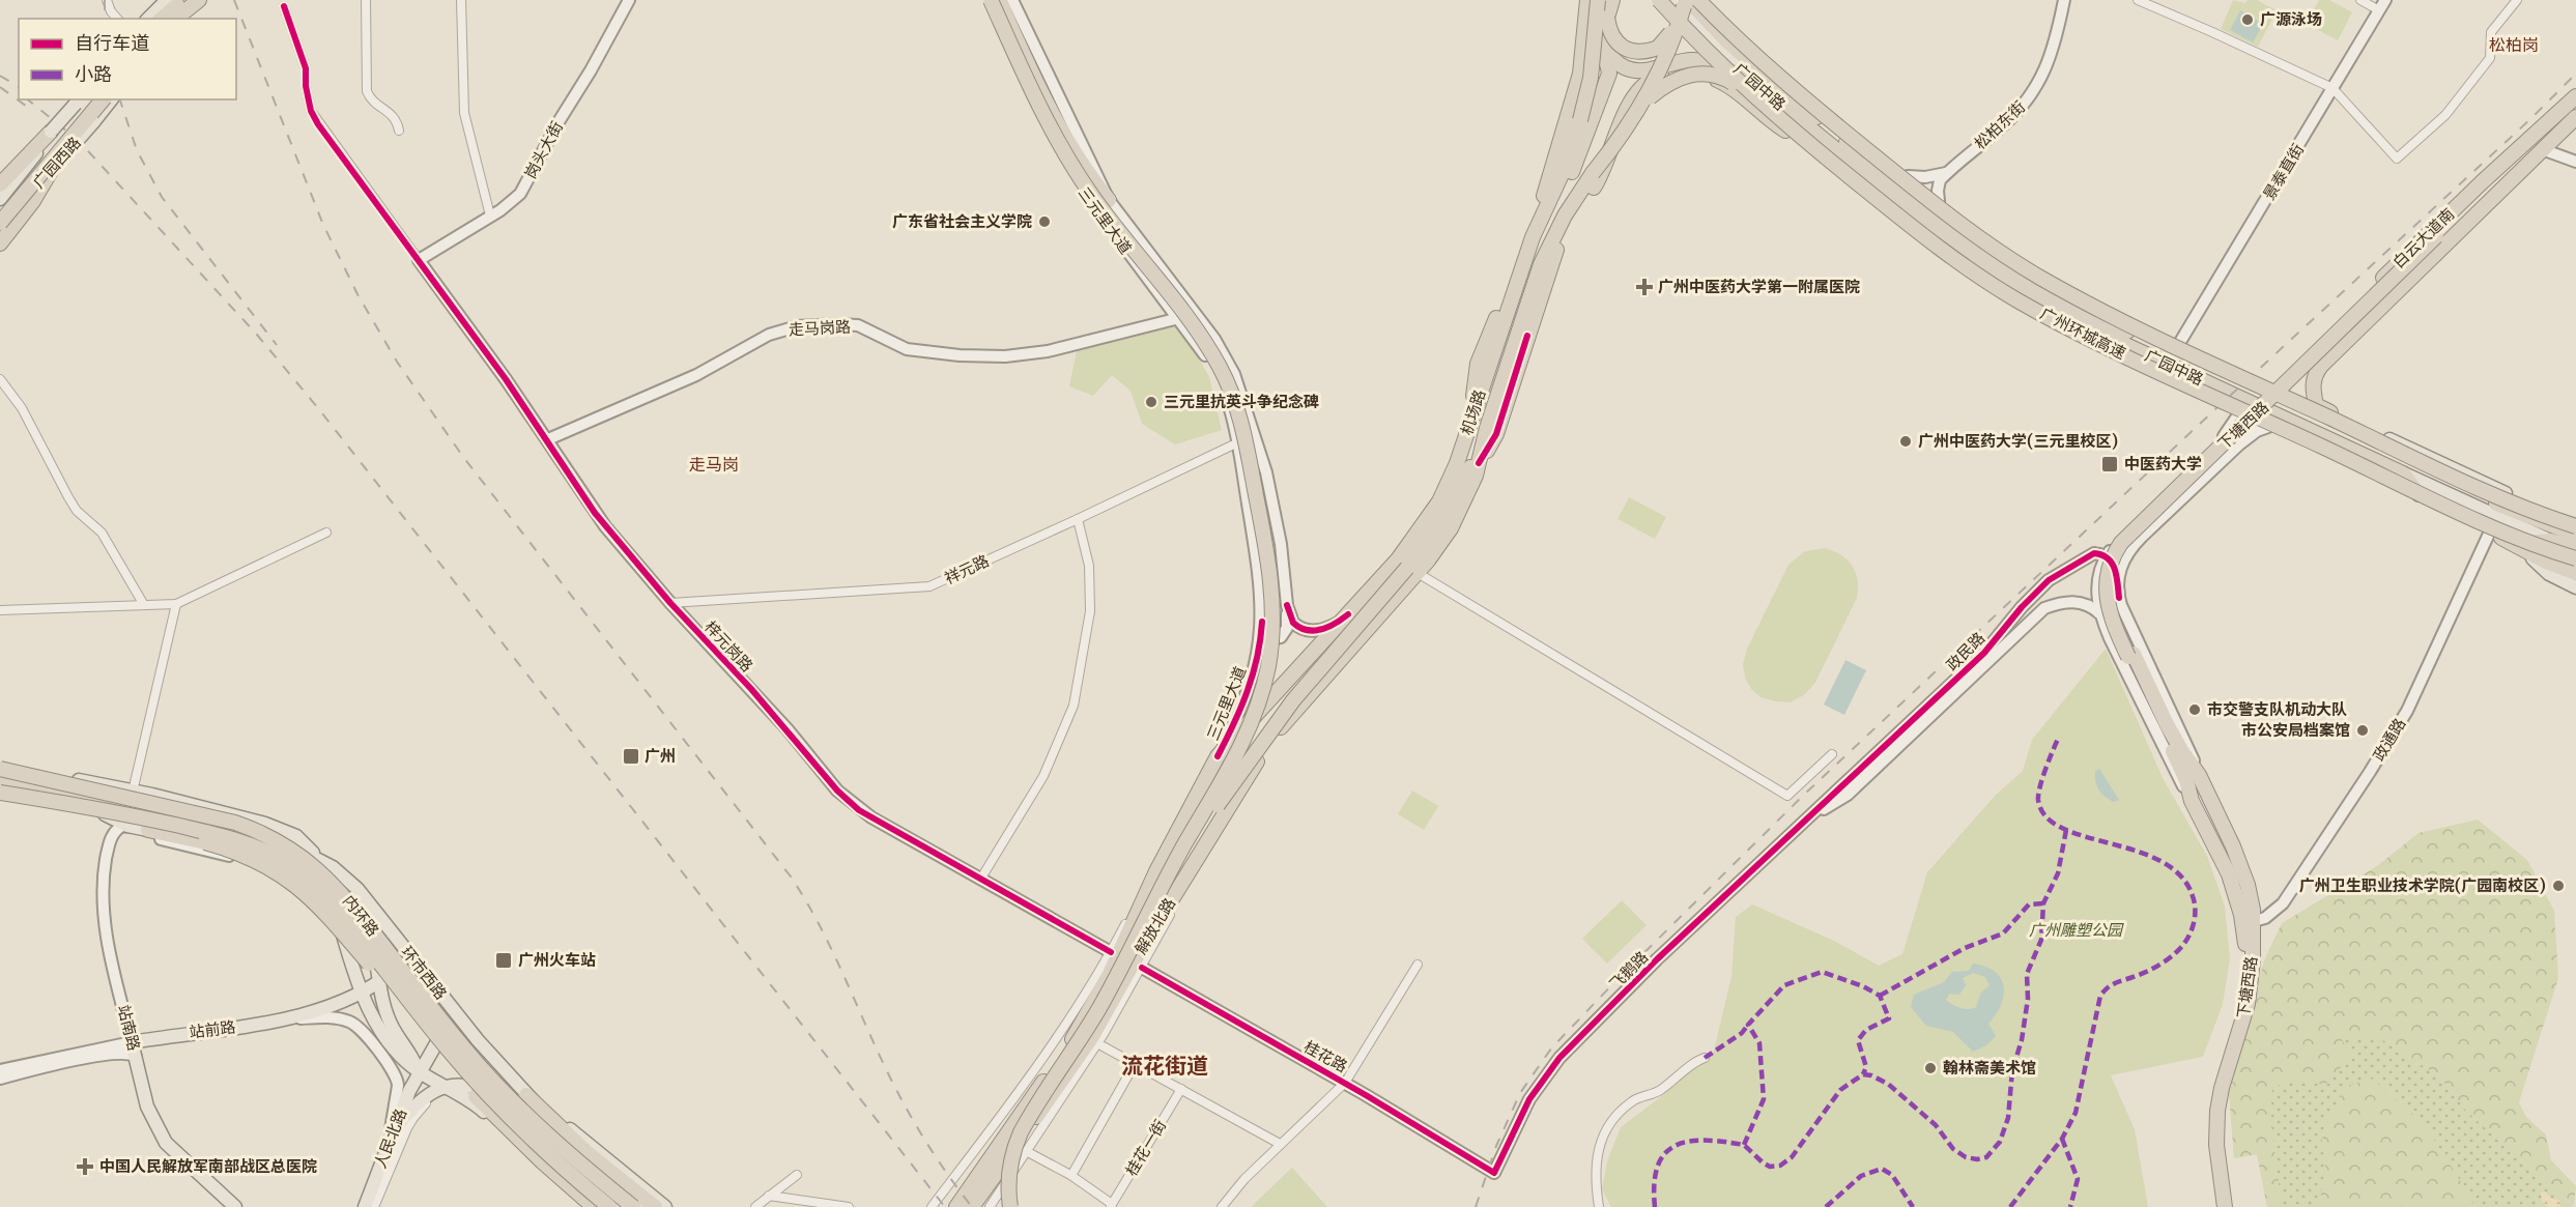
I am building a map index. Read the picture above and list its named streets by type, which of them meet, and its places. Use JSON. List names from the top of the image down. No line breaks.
{"streets":{"highway":["广园中路","白云大道南","广州环城高速","机场路","下塘西路","内环路","解放北路"],"main road":["广园西路","环市西路","站南路","站前路","人民北路"],"street":["松柏东街","岗头大街","景泰直街","三元里大道","走马岗路","祥元路","梓元岗路","政民路","政通路","飞鹅路","桂花路","桂花一街"]},"crossings":[["广园中路","机场路"],["岗头大街","梓元岗路"],["三元里大道","走马岗路"],["三元里大道","机场路"],["三元里大道","祥元路"],["三元里大道","解放北路"],["白云大道南","下塘西路"],["走马岗路","梓元岗路"],["机场路","解放北路"],["下塘西路","政民路"],["下塘西路","政通路"],["祥元路","梓元岗路"],["政民路","飞鹅路"],["飞鹅路","桂花路"],["环市西路","站前路"],["环市西路","人民北路"],["站南路","站前路"]],"districts":["松柏岗","走马岗","流花街道"],"parks":["广州雕塑公园"],"places":{"other":["广源泳场","广东省社会主义学院","三元里抗英斗争纪念碑","广州中医药大学(三元里校区)","市交警支队机动大队","市公安局档案馆","广州卫生职业技术学院(广园南校区)","翰林斋美术馆"],"health":["广州中医药大学第一附属医院","中国人民解放军南部战区总医院"],"transit":["中医药大学","广州","广州火车站"]},"legend":["自行车道","小路"]}
